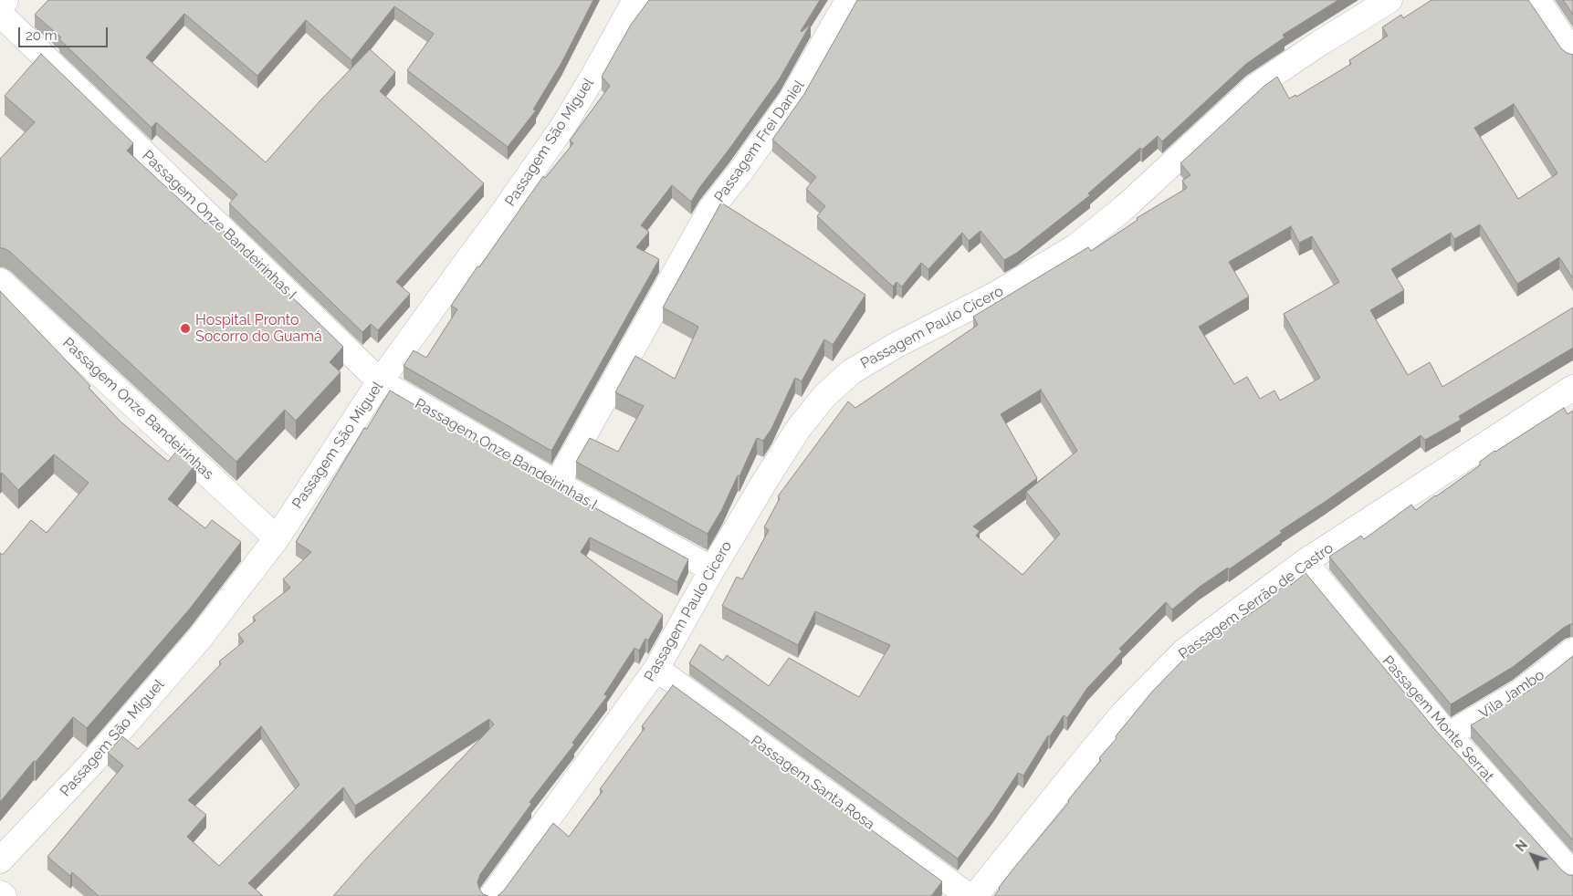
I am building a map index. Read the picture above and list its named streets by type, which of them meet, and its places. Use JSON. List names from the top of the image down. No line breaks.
{"streets":{"street":["Passagem Frei Daniel","Passagem São Miguel","Passagem Onze Bandeirinhas I","Passagem Paulo Cícero","Passagem Onze Bandeirinhas","Passagem Serrão de Castro","Vila Jambo","Passagem Monte Serrat","Passagem Santa Rosa"]},"crossings":[["Passagem Frei Daniel","Passagem Onze Bandeirinhas I"],["Passagem São Miguel","Passagem Onze Bandeirinhas I"],["Passagem São Miguel","Passagem Onze Bandeirinhas"],["Passagem Onze Bandeirinhas I","Passagem Paulo Cícero"],["Passagem Paulo Cícero","Passagem Santa Rosa"],["Passagem Serrão de Castro","Passagem Monte Serrat"],["Vila Jambo","Passagem Monte Serrat"]],"places":["Hospital Pronto Socorro do Guamá"],"scale_bar":"20 m","north":"top left"}
